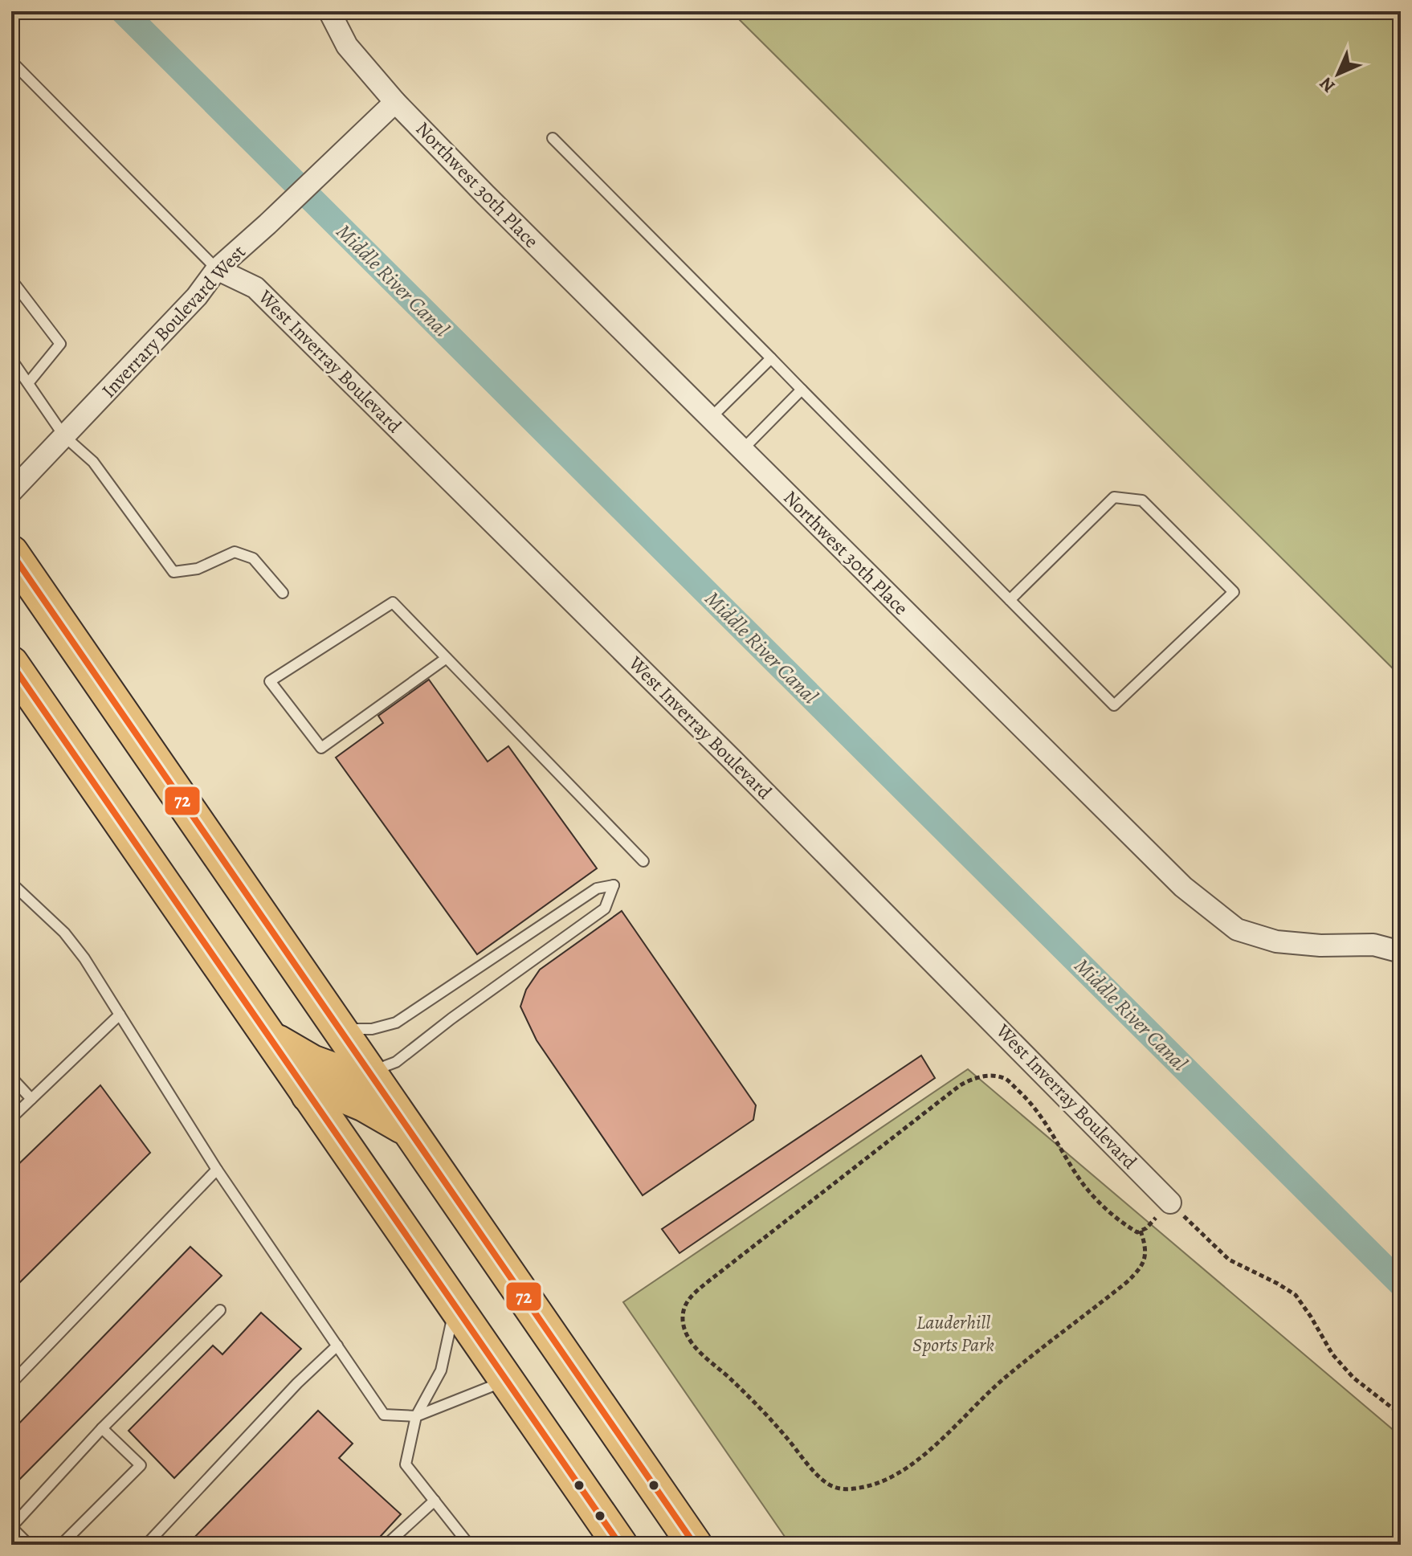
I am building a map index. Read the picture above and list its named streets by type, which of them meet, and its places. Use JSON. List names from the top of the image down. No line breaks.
{"streets":{"street":["Northwest 30th Place","Inverrary Boulevard West","West Inverray Boulevard"]},"crossings":[["Northwest 30th Place","Inverrary Boulevard West"],["Inverrary Boulevard West","West Inverray Boulevard"]],"water":["Middle River Canal"],"parks":["Lauderhill Sports Park"],"lines":["transit line 72"],"north":"bottom left"}
